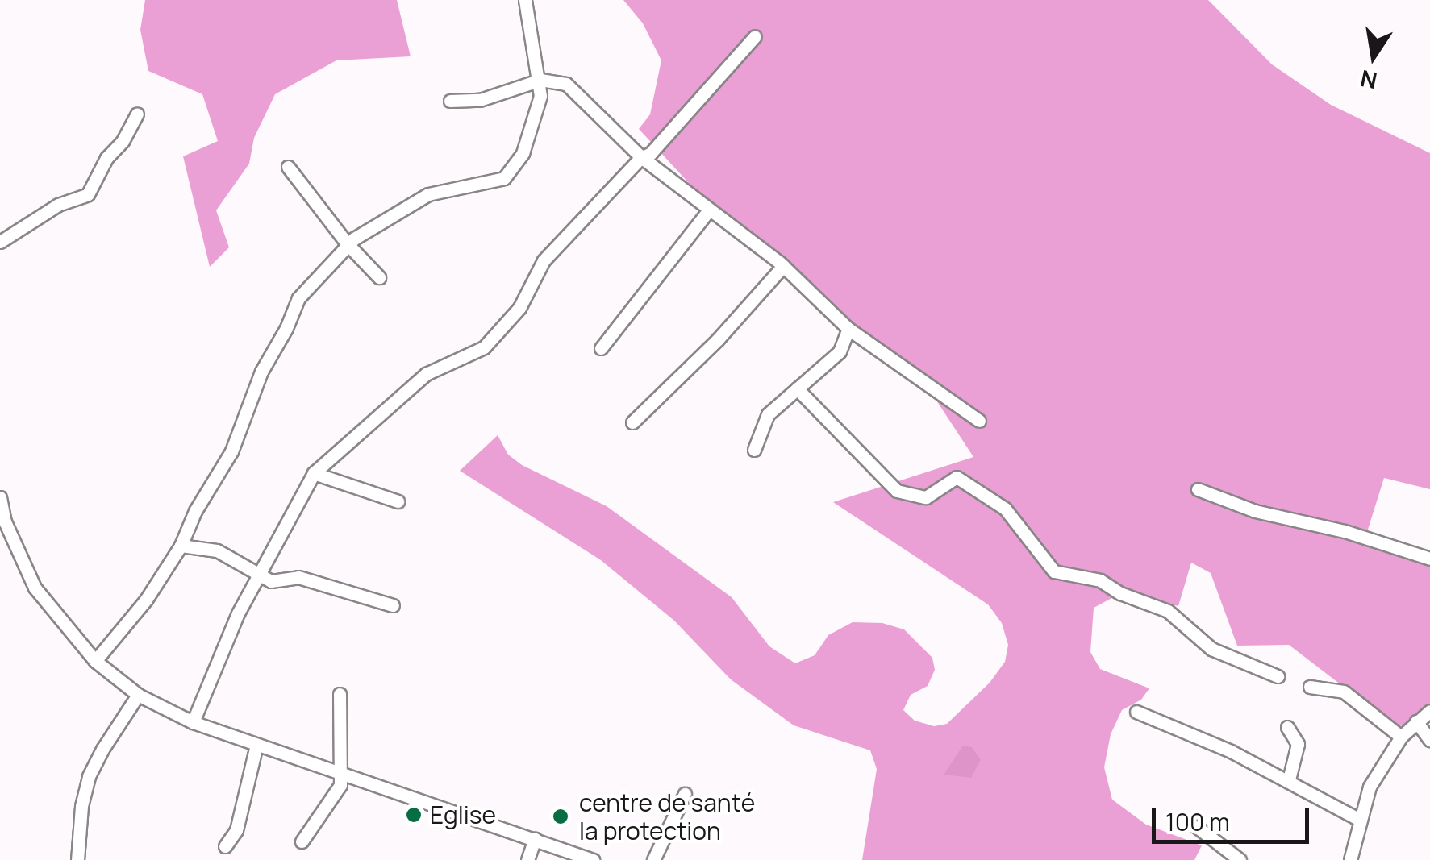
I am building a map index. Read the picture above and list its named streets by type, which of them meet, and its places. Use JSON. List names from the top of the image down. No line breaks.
{"places":["Eglise","centre de santé la protection"],"scale_bar":"100 m","north":"bottom"}
